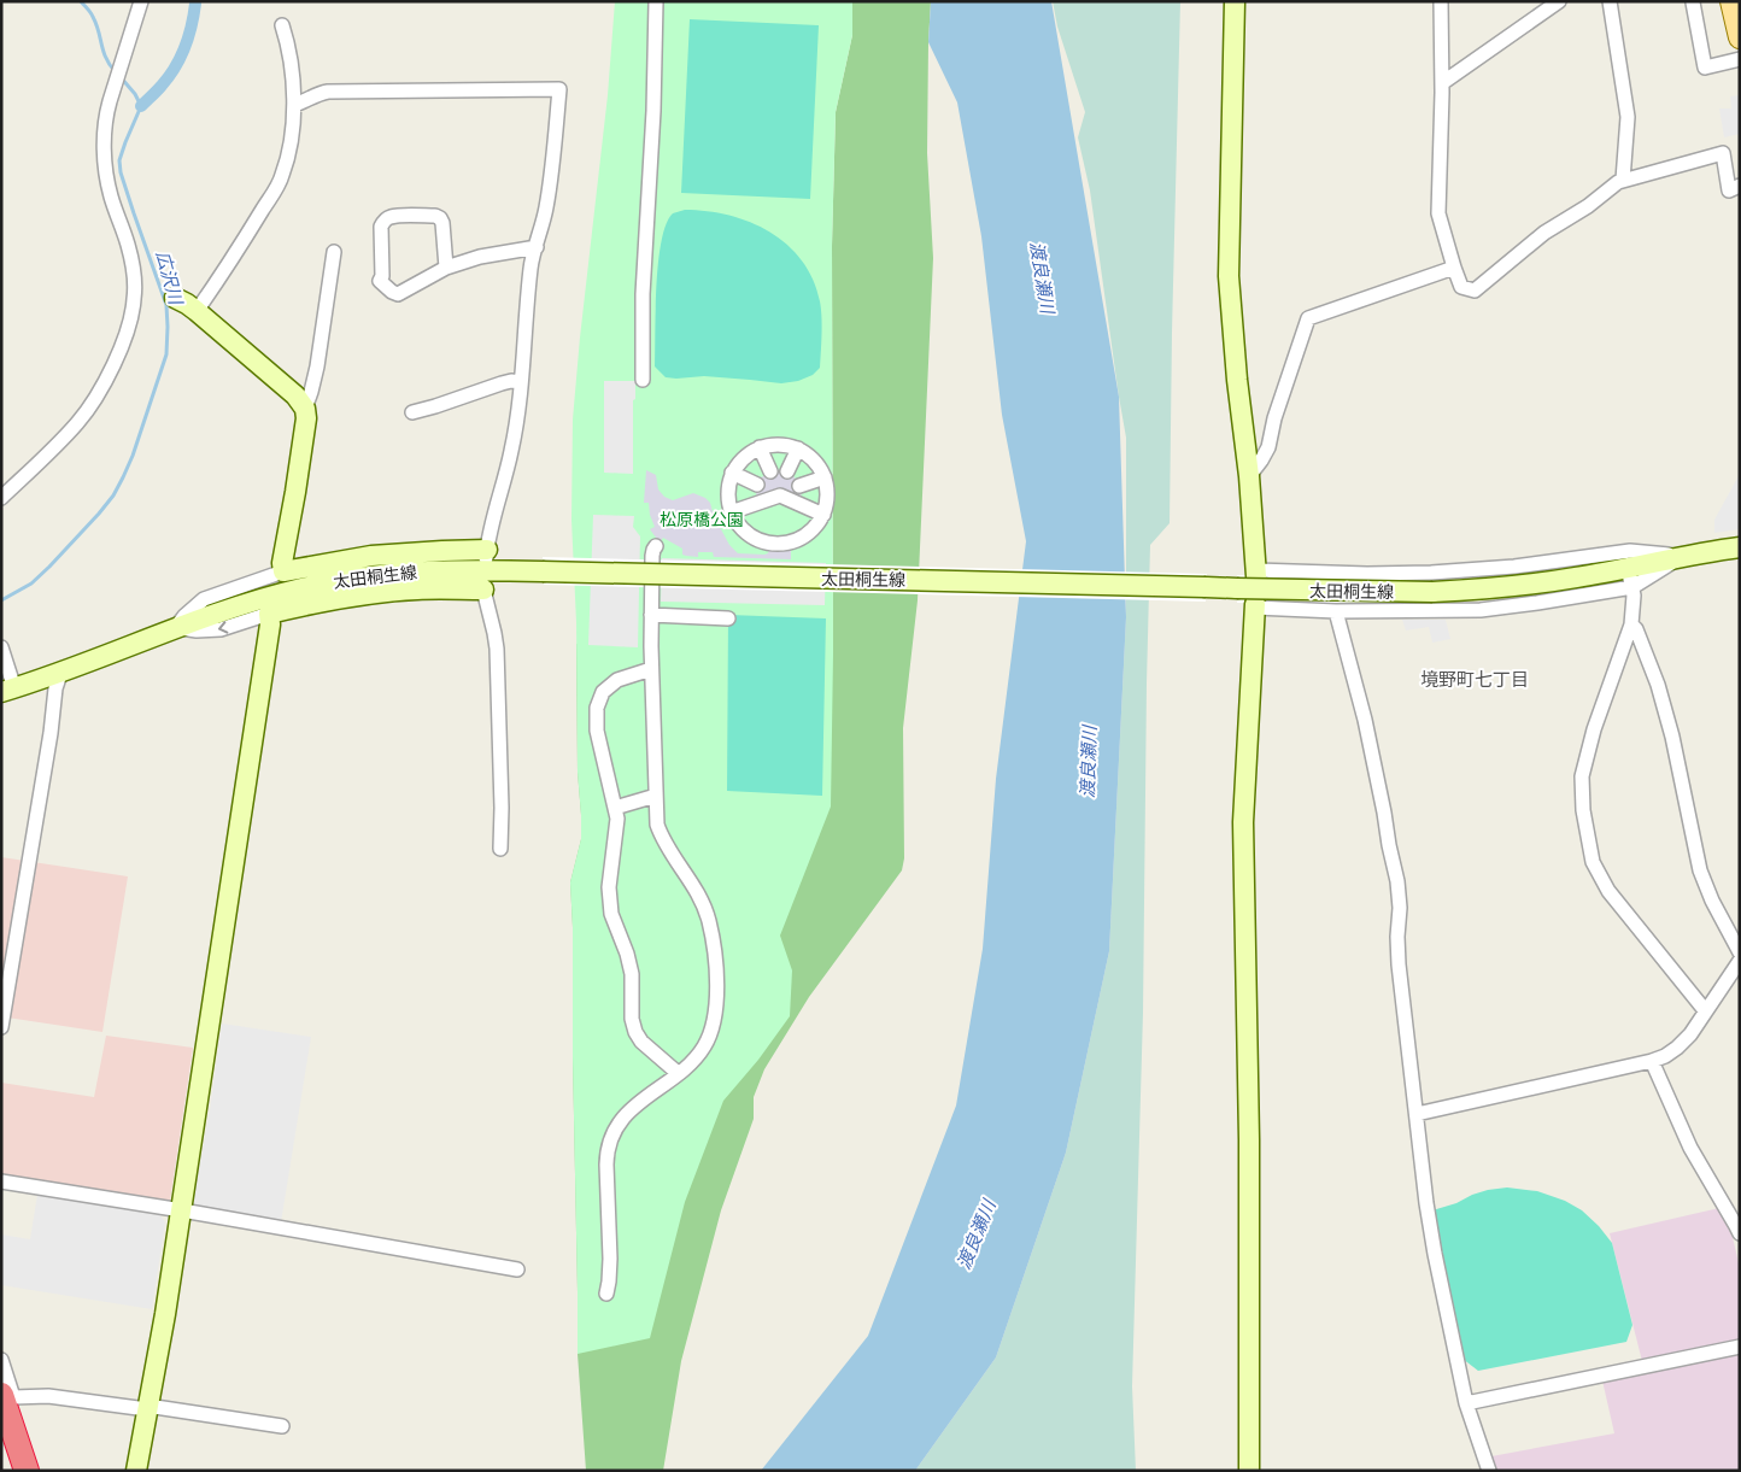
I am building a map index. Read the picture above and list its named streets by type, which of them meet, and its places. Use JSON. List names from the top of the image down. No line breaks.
{"streets":{"street":["太田桐生線"]},"districts":["境野町七丁目"],"water":["広沢川","渡良瀬川"],"parks":["松原橋公園"]}
